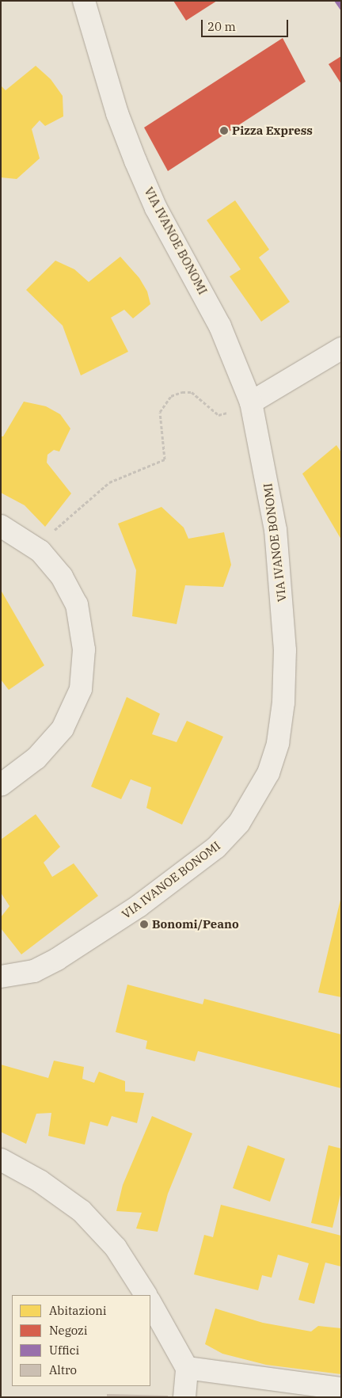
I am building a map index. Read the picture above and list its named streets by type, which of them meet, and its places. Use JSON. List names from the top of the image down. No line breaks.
{"streets":{"street":["VIA IVANOE BONOMI"]},"places":["Pizza Express","Bonomi/Peano"],"legend":["Abitazioni","Negozi","Uffici","Altro"],"scale_bar":"20 m"}
